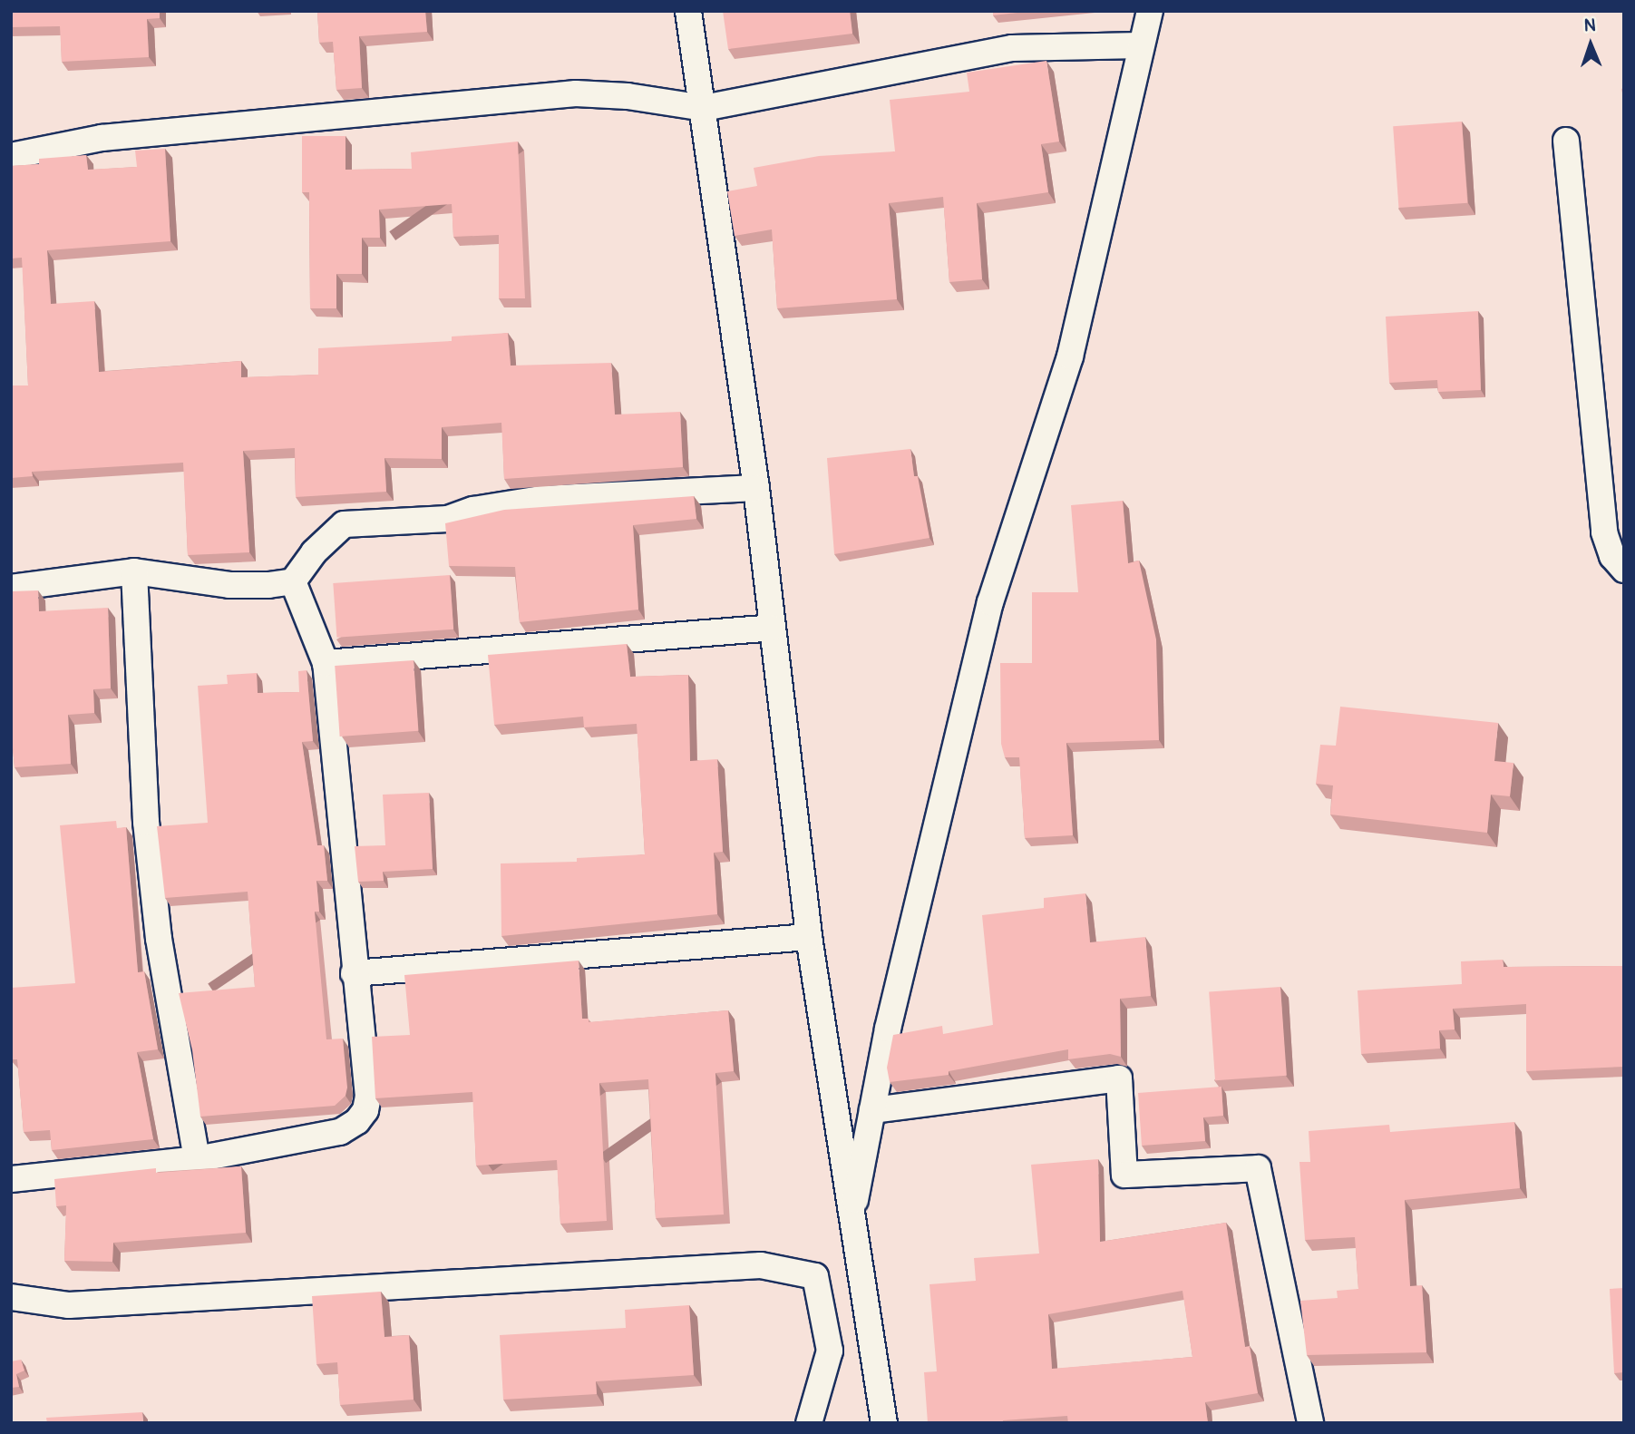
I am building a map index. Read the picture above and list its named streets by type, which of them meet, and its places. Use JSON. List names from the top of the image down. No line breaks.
{"north":"top"}
